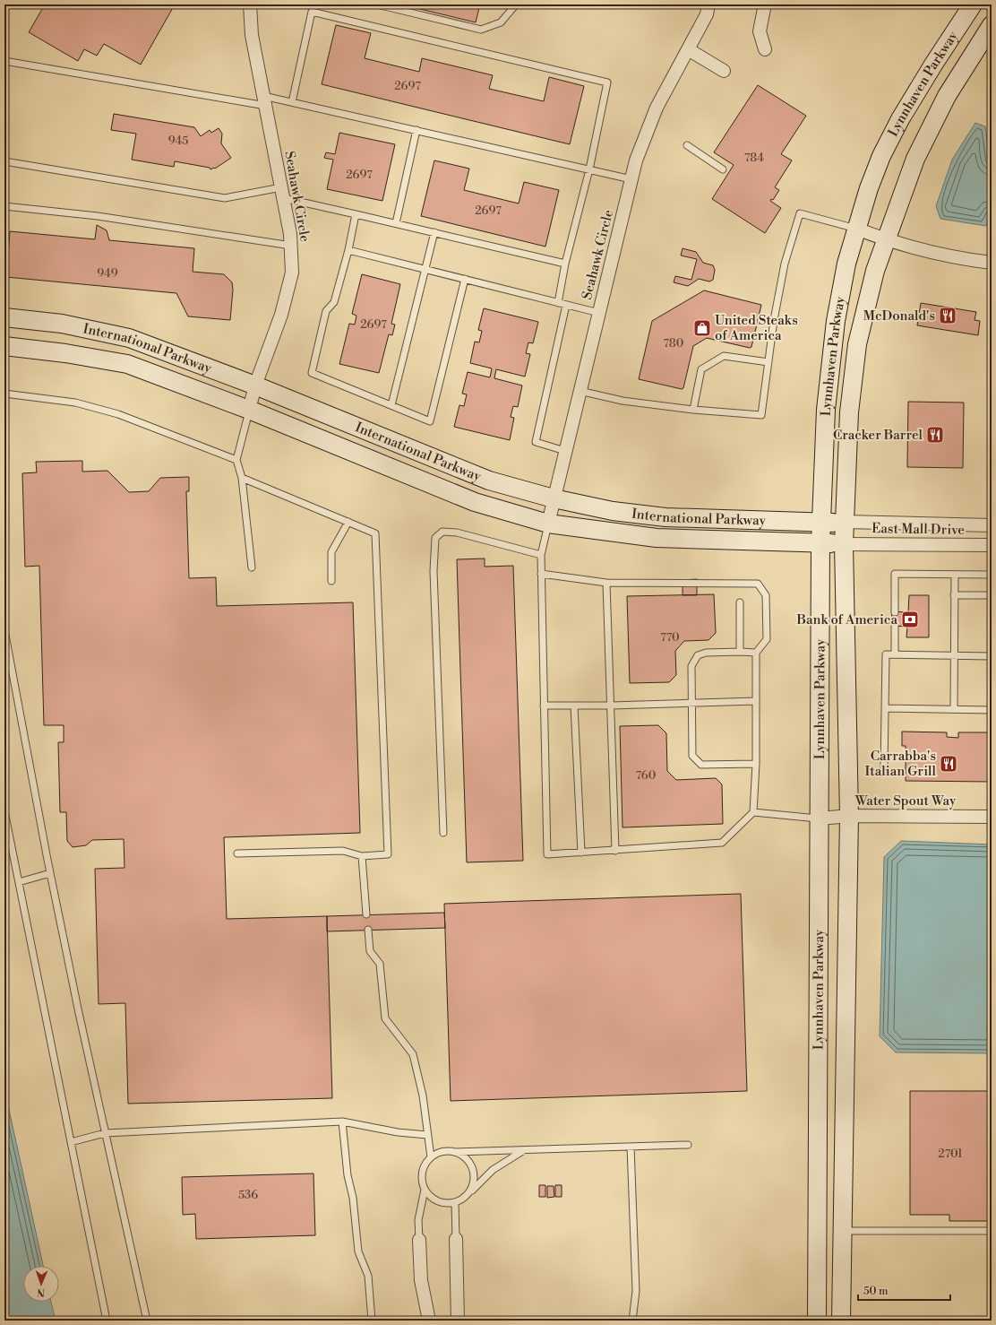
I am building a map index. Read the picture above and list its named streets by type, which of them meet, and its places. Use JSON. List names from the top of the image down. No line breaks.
{"streets":{"main road":["Lynnhaven Parkway","International Parkway"],"street":["Seahawk Circle","East Mall Drive","Water Spout Way"]},"crossings":[["Lynnhaven Parkway","International Parkway"],["Lynnhaven Parkway","East Mall Drive"],["Lynnhaven Parkway","Water Spout Way"],["Seahawk Circle","International Parkway"],["International Parkway","East Mall Drive"]],"places":{"restaurant":["McDonald's","Cracker Barrel","Carrabba's Italian Grill"],"shop":["United Steaks of America"],"bank":["Bank of America"]},"house_numbers":["2697","945","784","2697","2697","949","2697","780","770","760","2701","536"],"scale_bar":"50 m","north":"bottom"}
